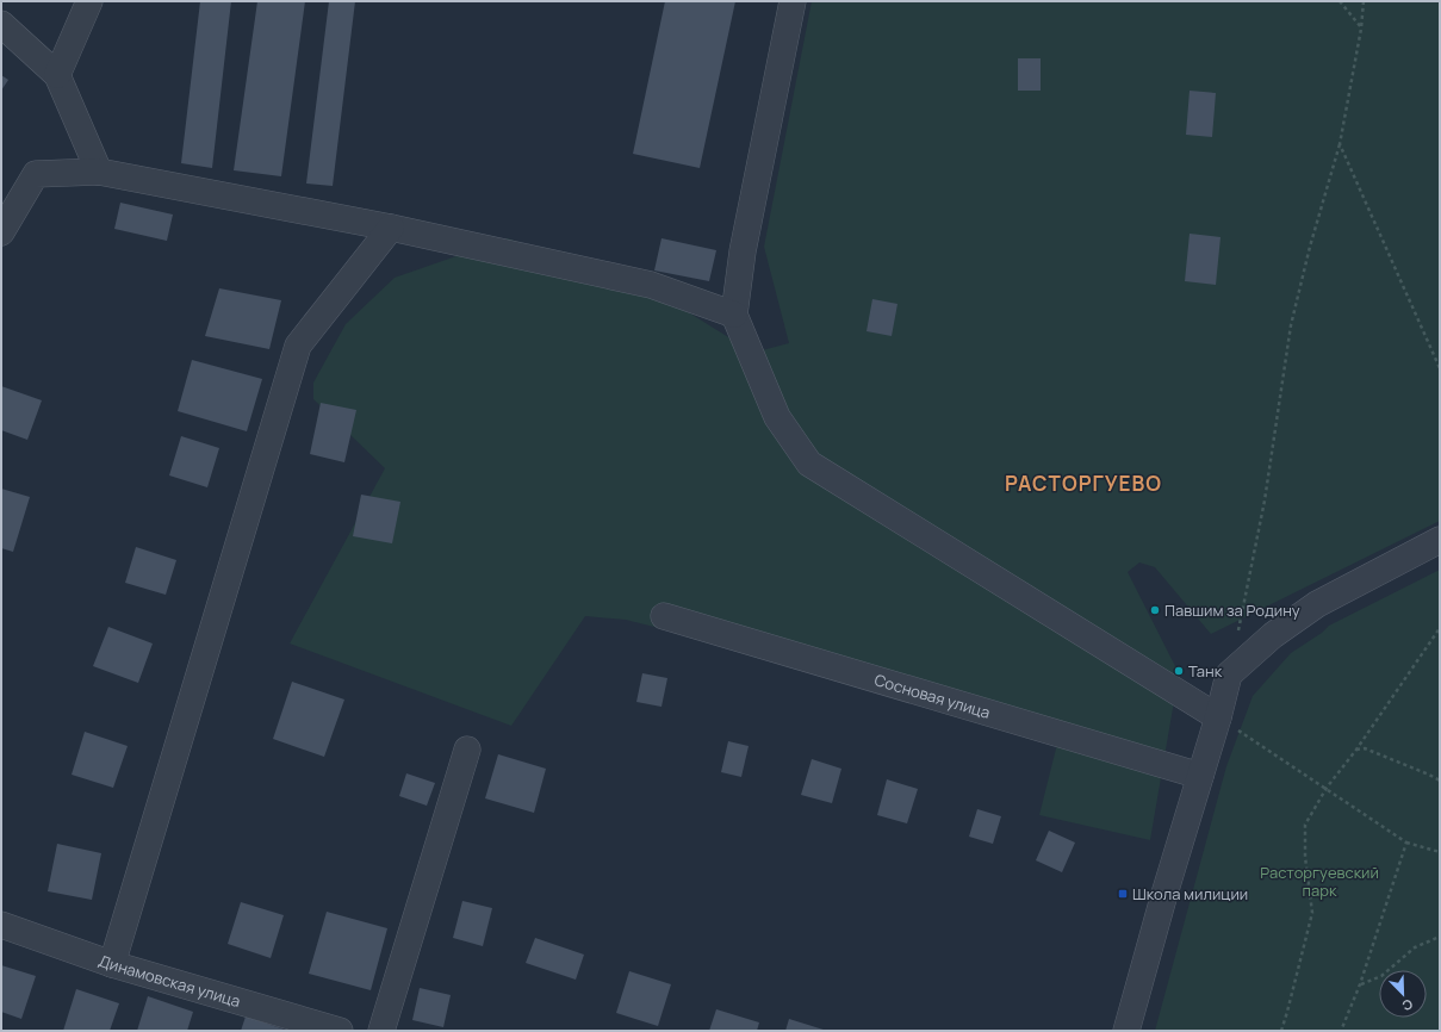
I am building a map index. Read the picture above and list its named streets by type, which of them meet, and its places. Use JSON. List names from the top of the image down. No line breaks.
{"streets":{"street":["Сосновая улица","Динамовская улица"]},"districts":["РАСТОРГУЕВО"],"parks":["Расторгуевский парк"],"places":{"other":["Павшим за Родину","Танк"],"transit":["Школа милиции"]},"north":"bottom right"}
